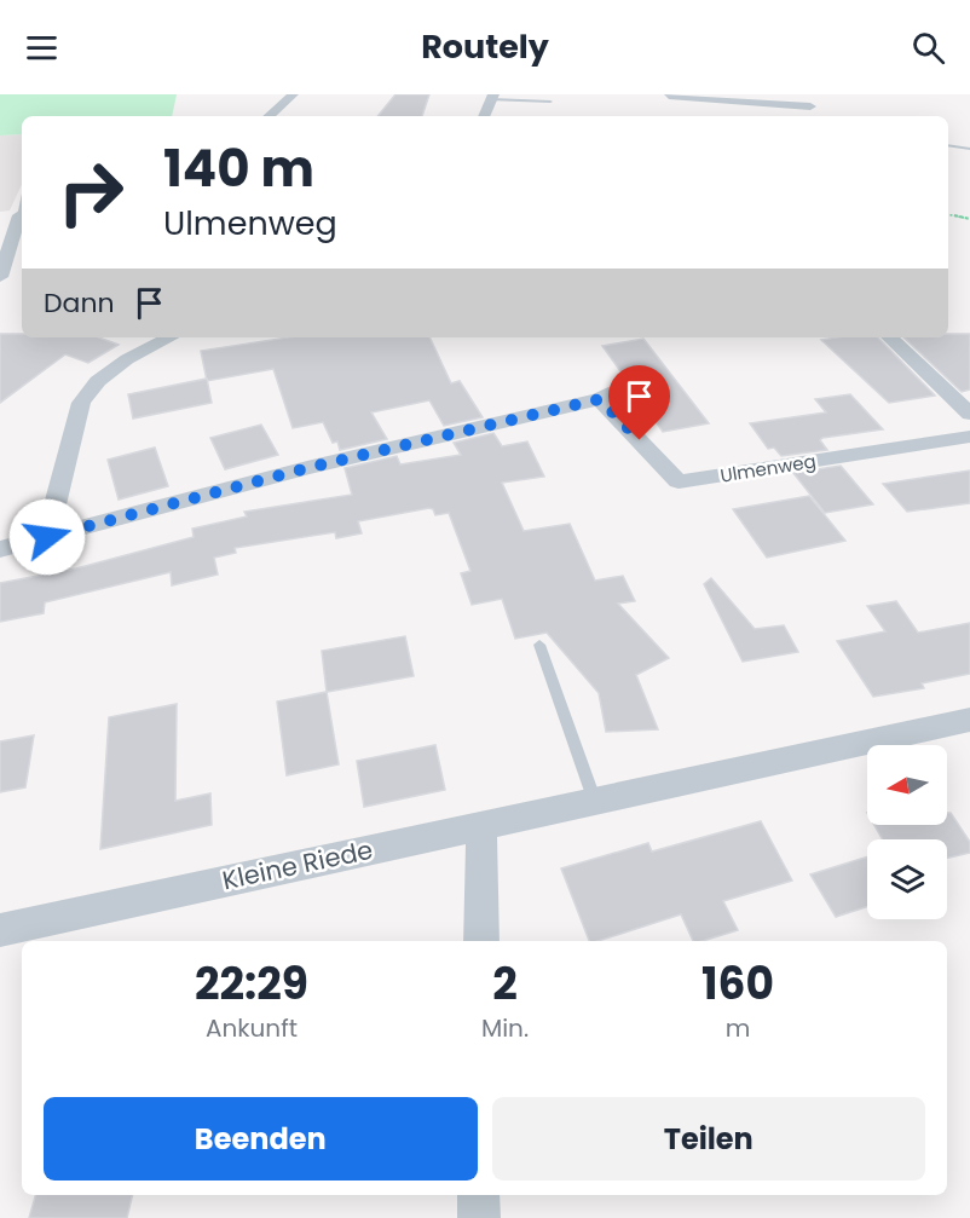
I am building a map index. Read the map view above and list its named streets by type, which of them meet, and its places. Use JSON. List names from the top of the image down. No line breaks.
{"streets":{"street":["Ulmenweg","Kleine Riede"]},"north":"left","page":{"header":"Routely","turn":["140 m","Ulmenweg"],"then":"Dann","eta":["22:29","Ankunft","2","Min.","160","m"],"buttons":["Beenden","Teilen"]}}
